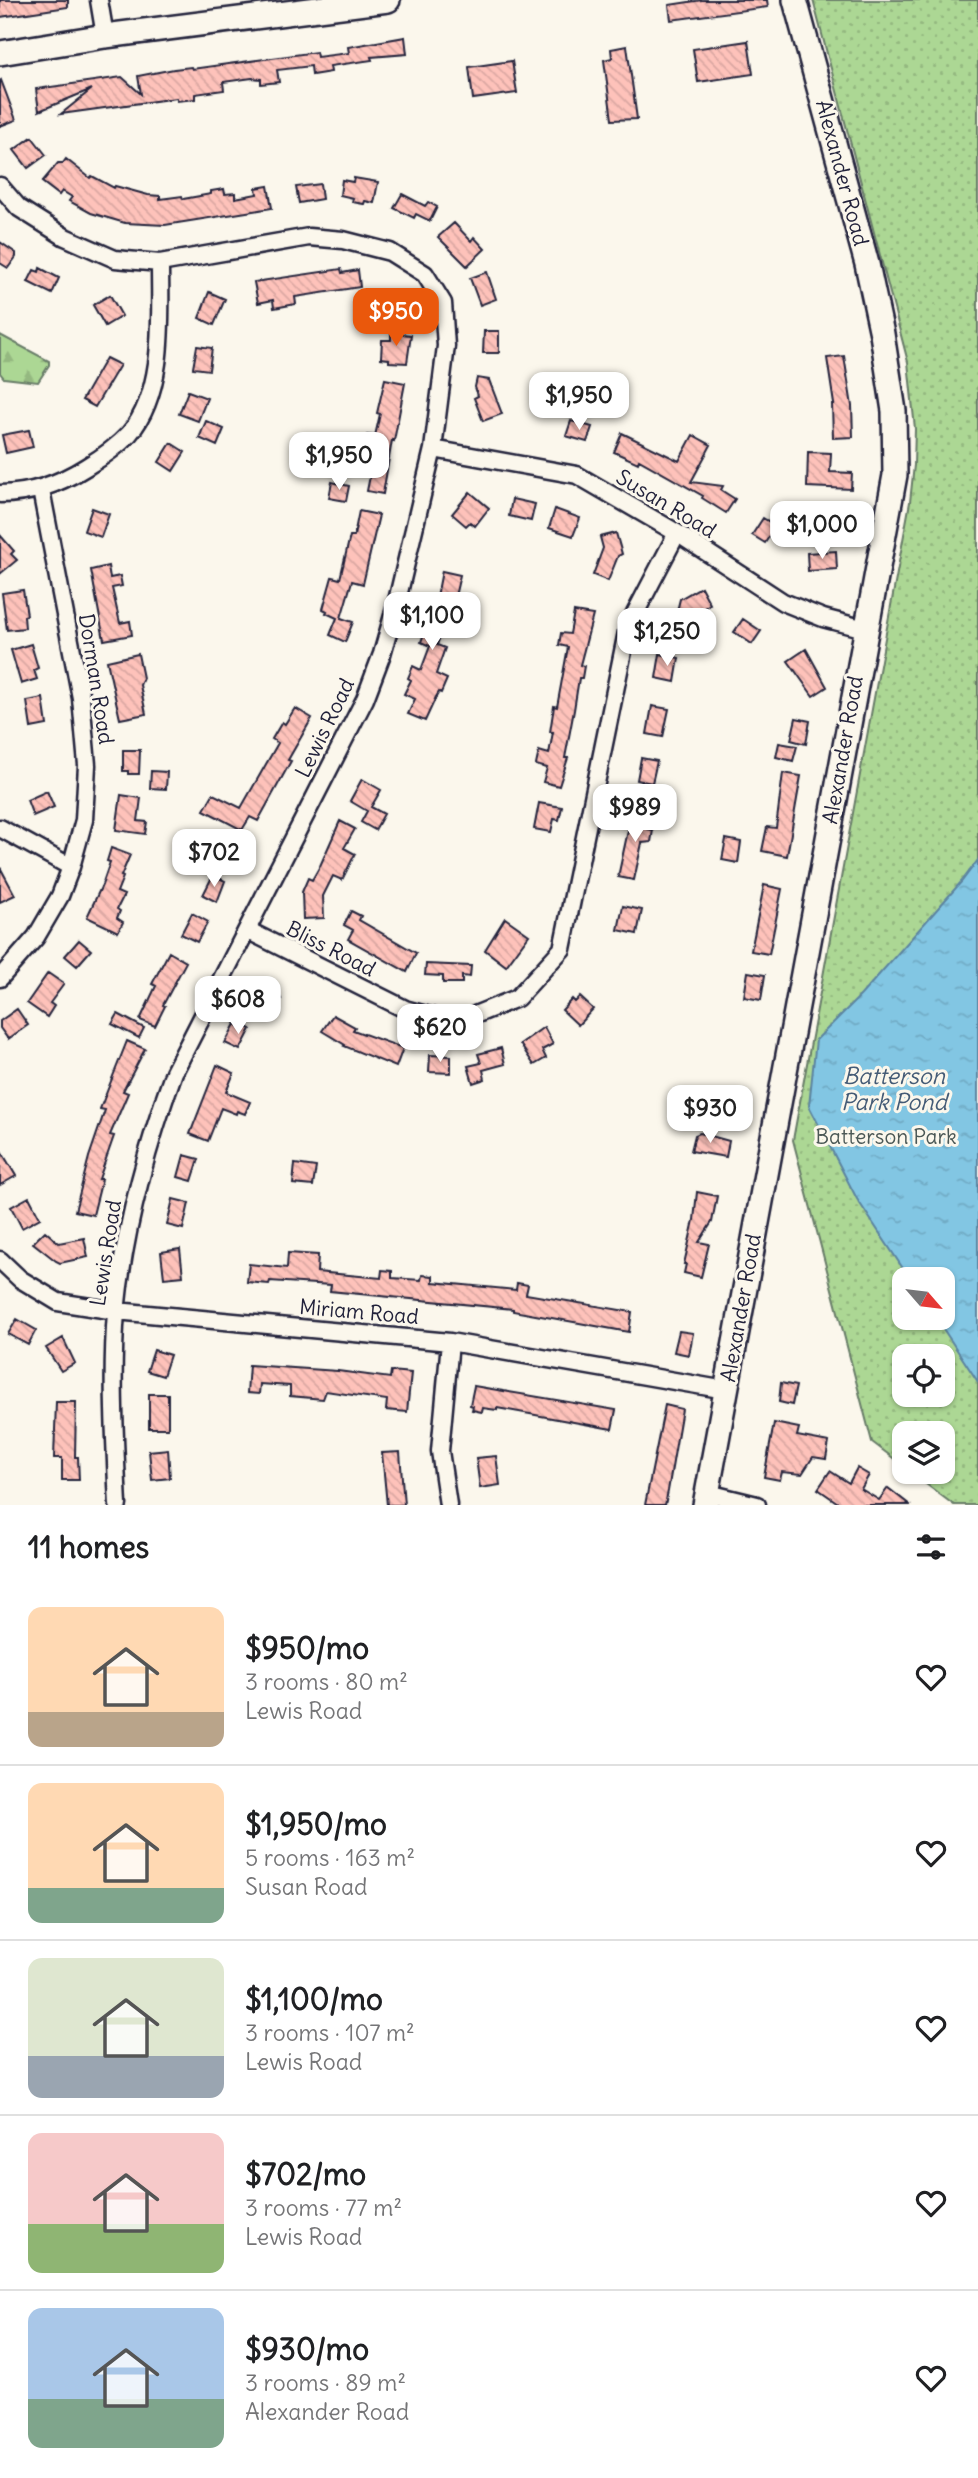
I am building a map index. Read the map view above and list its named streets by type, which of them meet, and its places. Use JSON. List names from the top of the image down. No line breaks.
{"streets":{"street":["Alexander Road","Susan Road","Dorman Road","Lewis Road","Bliss Road","Miriam Road"]},"crossings":[["Alexander Road","Susan Road"],["Alexander Road","Miriam Road"],["Susan Road","Lewis Road"],["Susan Road","Bliss Road"],["Lewis Road","Bliss Road"],["Lewis Road","Miriam Road"]],"water":["Batterson Park Pond"],"parks":["Batterson Park"],"north":"bottom right","page":{"price":["$950","$1,950","$1,950","$1,000","$1,100","$1,250","$989","$702","$608","$620","$930"],"heading":"11 homes","list":[{"name":"$950/mo","note":"3 rooms · 80 m² · Lewis Road"},{"name":"$1,950/mo","note":"5 rooms · 163 m² · Susan Road"},{"name":"$1,100/mo","note":"3 rooms · 107 m² · Lewis Road"},{"name":"$702/mo","note":"3 rooms · 77 m² · Lewis Road"},{"name":"$930/mo","note":"3 rooms · 89 m² · Alexander Road"}]}}
